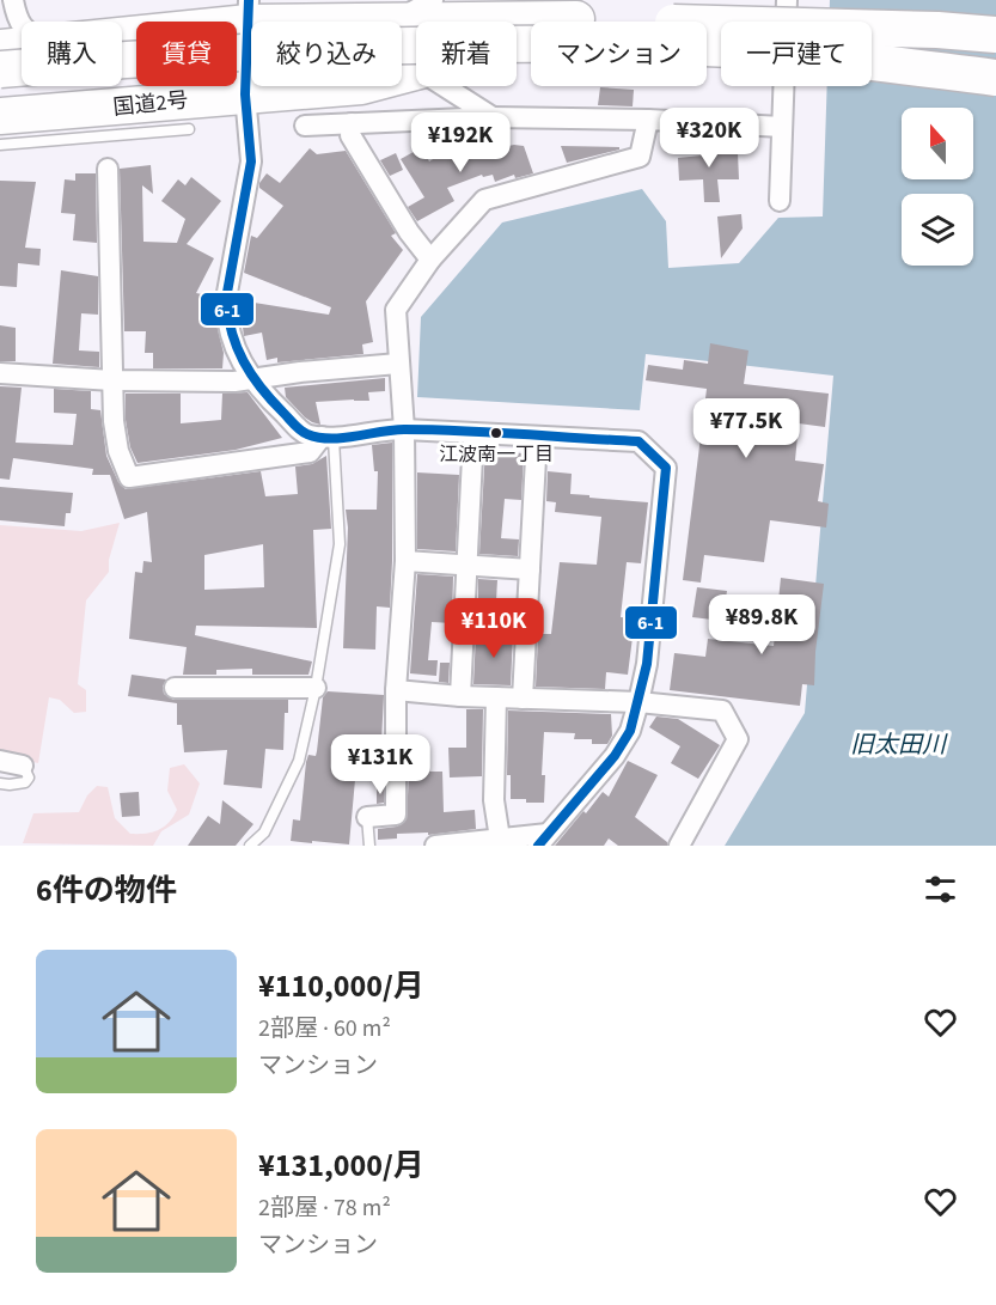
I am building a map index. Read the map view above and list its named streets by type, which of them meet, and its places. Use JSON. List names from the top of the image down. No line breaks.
{"streets":{"highway":["国道2号"]},"water":["旧太田川"],"places":["江波南一丁目"],"lines":["transit line 6-1"],"north":"top","page":{"chip":["購入","賃貸","絞り込み","新着","マンション","一戸建て"],"price":["¥320K","¥192K","¥77.5K","¥89.8K","¥110K","¥131K"],"heading":"6件の物件","list":[{"name":"¥110,000/月","note":"2部屋 · 60 m² · マンション"},{"name":"¥131,000/月","note":"2部屋 · 78 m² · マンション"}]}}
